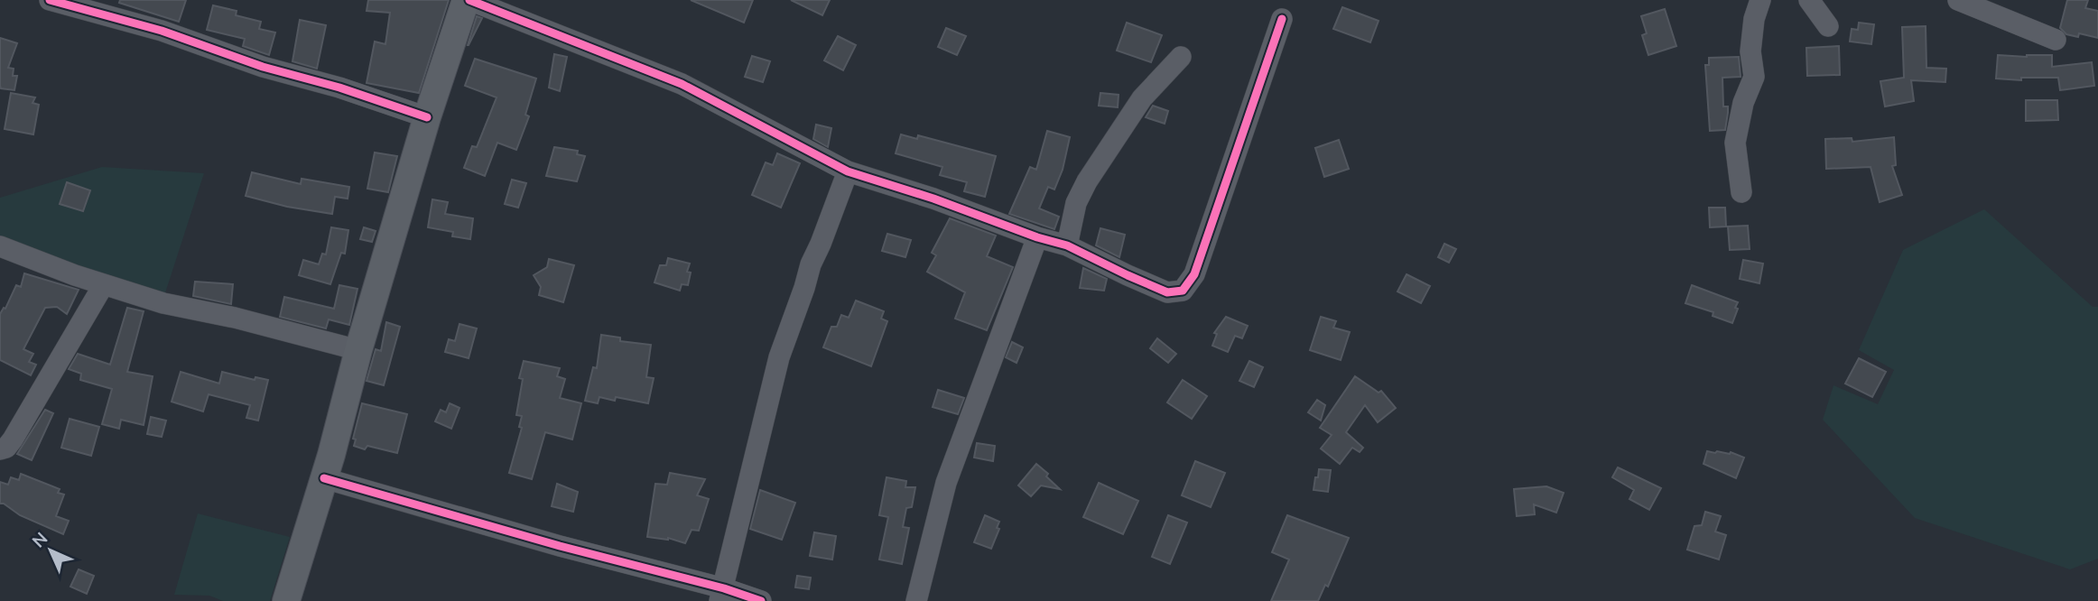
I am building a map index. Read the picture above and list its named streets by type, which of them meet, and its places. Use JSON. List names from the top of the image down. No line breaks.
{"north":"top left"}
